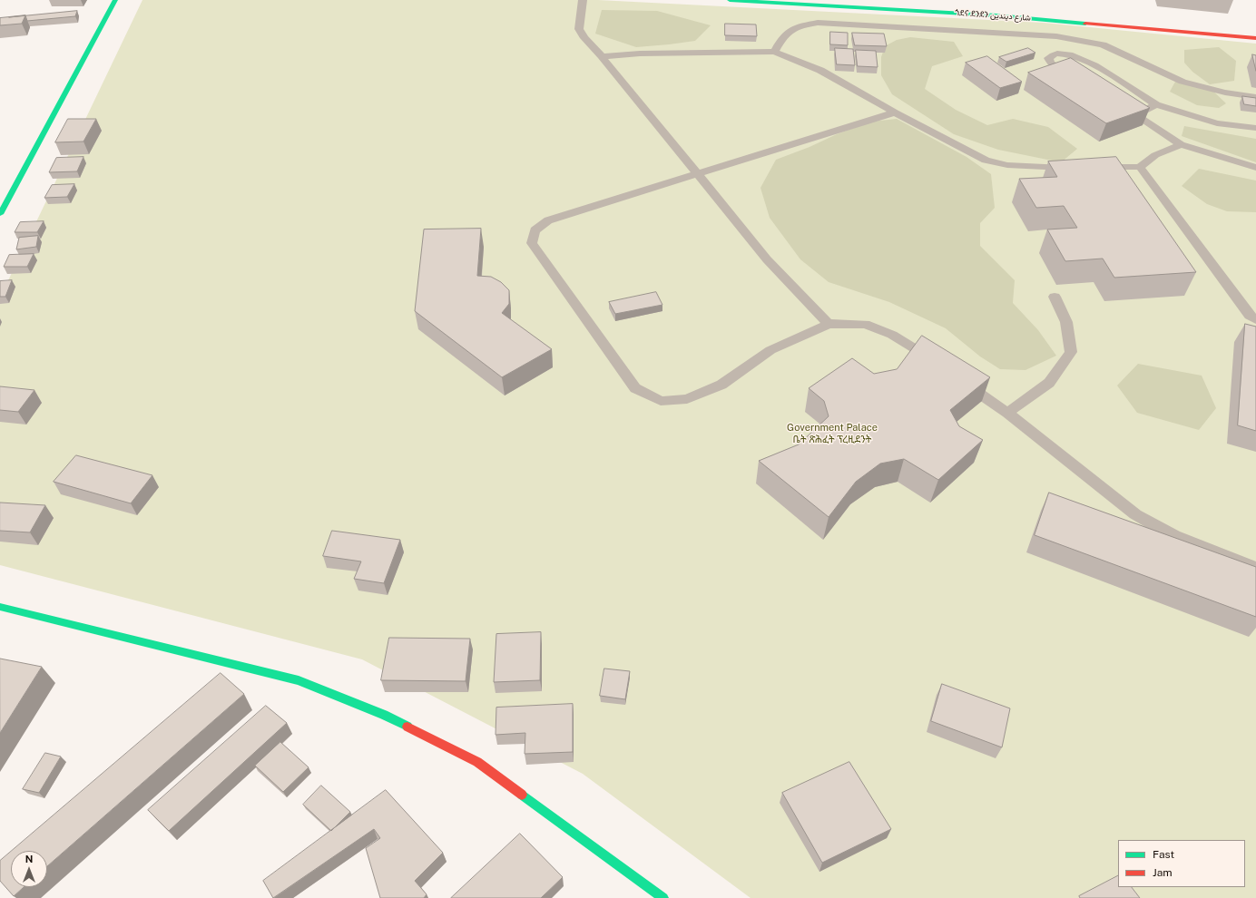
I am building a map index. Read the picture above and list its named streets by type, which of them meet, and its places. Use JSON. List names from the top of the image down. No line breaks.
{"streets":{"street":["ጎደና ደንደን شارع ديندين"]},"parks":["Government Palace ቤት ጽሕፈት ፕረዚደንት"],"legend":["Fast","Jam"],"north":"top"}
